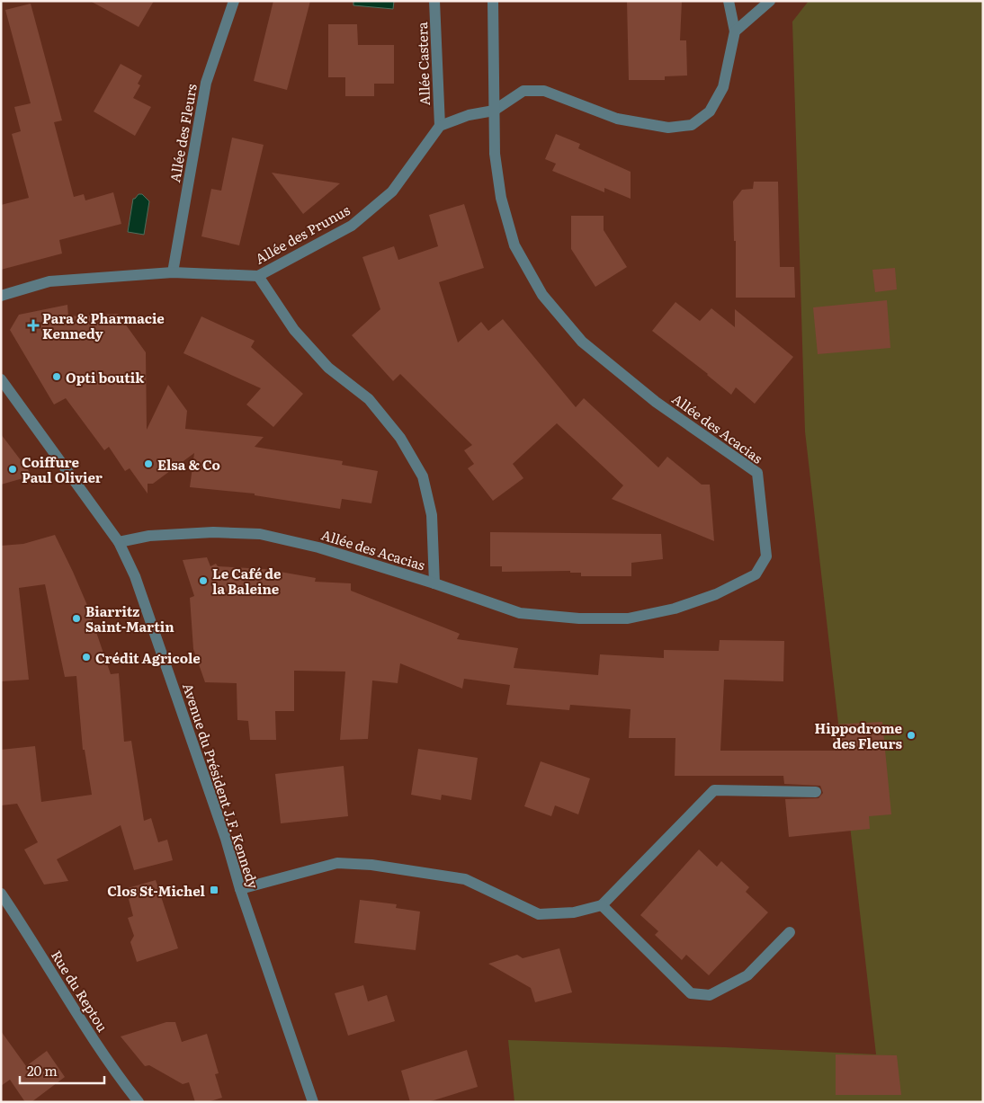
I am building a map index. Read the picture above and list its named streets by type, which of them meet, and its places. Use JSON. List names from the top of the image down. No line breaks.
{"streets":{"street":["Allée Castera","Allée des Fleurs","Allée des Prunus","Allée des Acacias","Avenue du Président J.F. Kennedy","Rue du Reptou"]},"crossings":[["Allée Castera","Allée des Prunus"],["Allée des Fleurs","Allée des Prunus"],["Allée des Acacias","Avenue du Président J.F. Kennedy"]],"places":{"health":["Para & Pharmacie Kennedy"],"other":["Opti boutik","Elsa & Co","Coiffure Paul Olivier","Le Café de la Baleine","Biarritz Saint-Martin","Crédit Agricole","Hippodrome des Fleurs"],"transit":["Clos St-Michel"]},"scale_bar":"20 m"}
